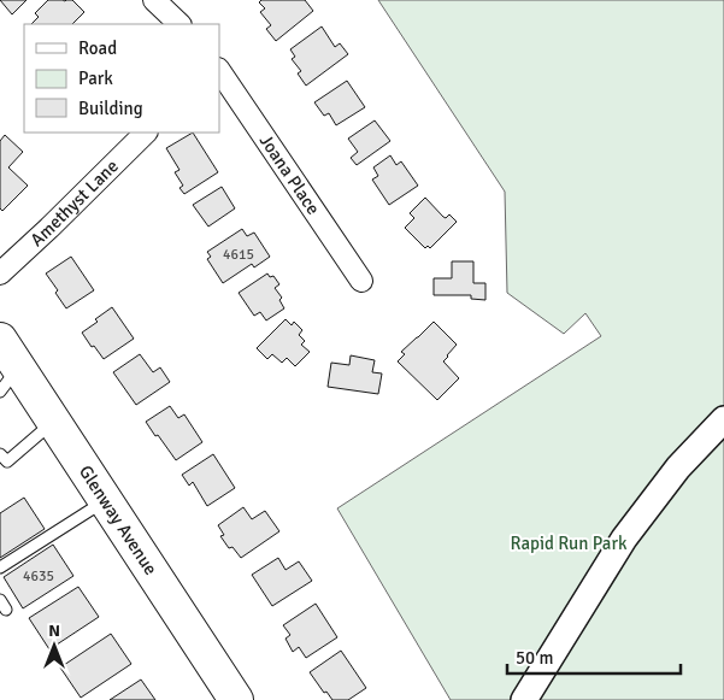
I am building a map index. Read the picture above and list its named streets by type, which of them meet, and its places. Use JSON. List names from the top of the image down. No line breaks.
{"streets":{"main road":["Glenway Avenue"],"street":["Joana Place","Amethyst Lane"]},"parks":["Rapid Run Park"],"house_numbers":["4615","4635"],"legend":["Road","Park","Building"],"scale_bar":"50 m","north":"top"}
